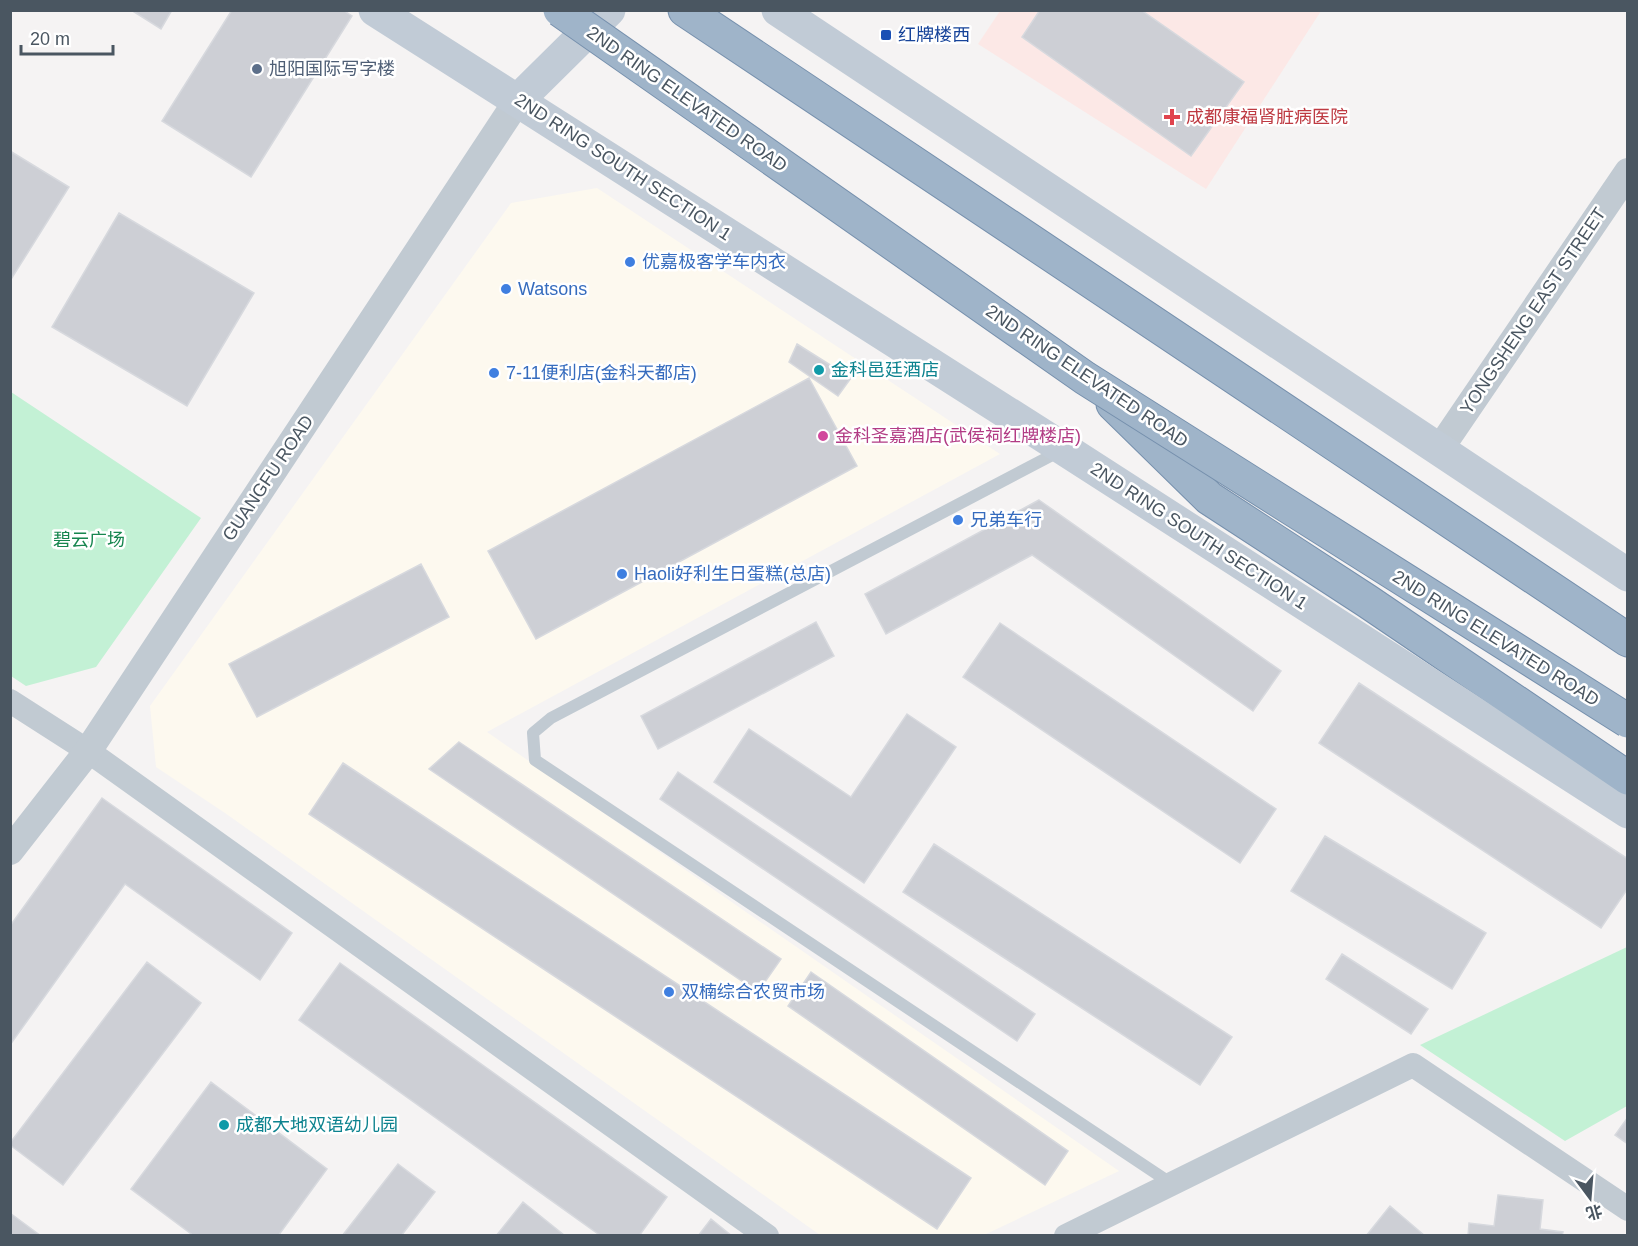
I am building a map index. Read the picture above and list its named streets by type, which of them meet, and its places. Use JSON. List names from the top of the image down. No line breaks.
{"streets":{"highway":["2ND RING ELEVATED ROAD"],"main road":["2ND RING SOUTH SECTION 1"],"street":["YONGSHENG EAST STREET","GUANGFU ROAD"]},"crossings":[["2ND RING SOUTH SECTION 1","GUANGFU ROAD"]],"parks":["碧云广场"],"places":{"transit":["红牌楼西"],"other":["旭阳国际写字楼","优嘉极客学车内衣","Watsons","金科邑廷酒店","7-11便利店(金科天都店)","金科圣嘉酒店(武侯祠红牌楼店)","兄弟车行","Haoli好利生日蛋糕(总店)","双楠综合农贸市场","成都大地双语幼儿园"],"health":["成都康福肾脏病医院"]},"scale_bar":"20 m","north":"bottom"}
